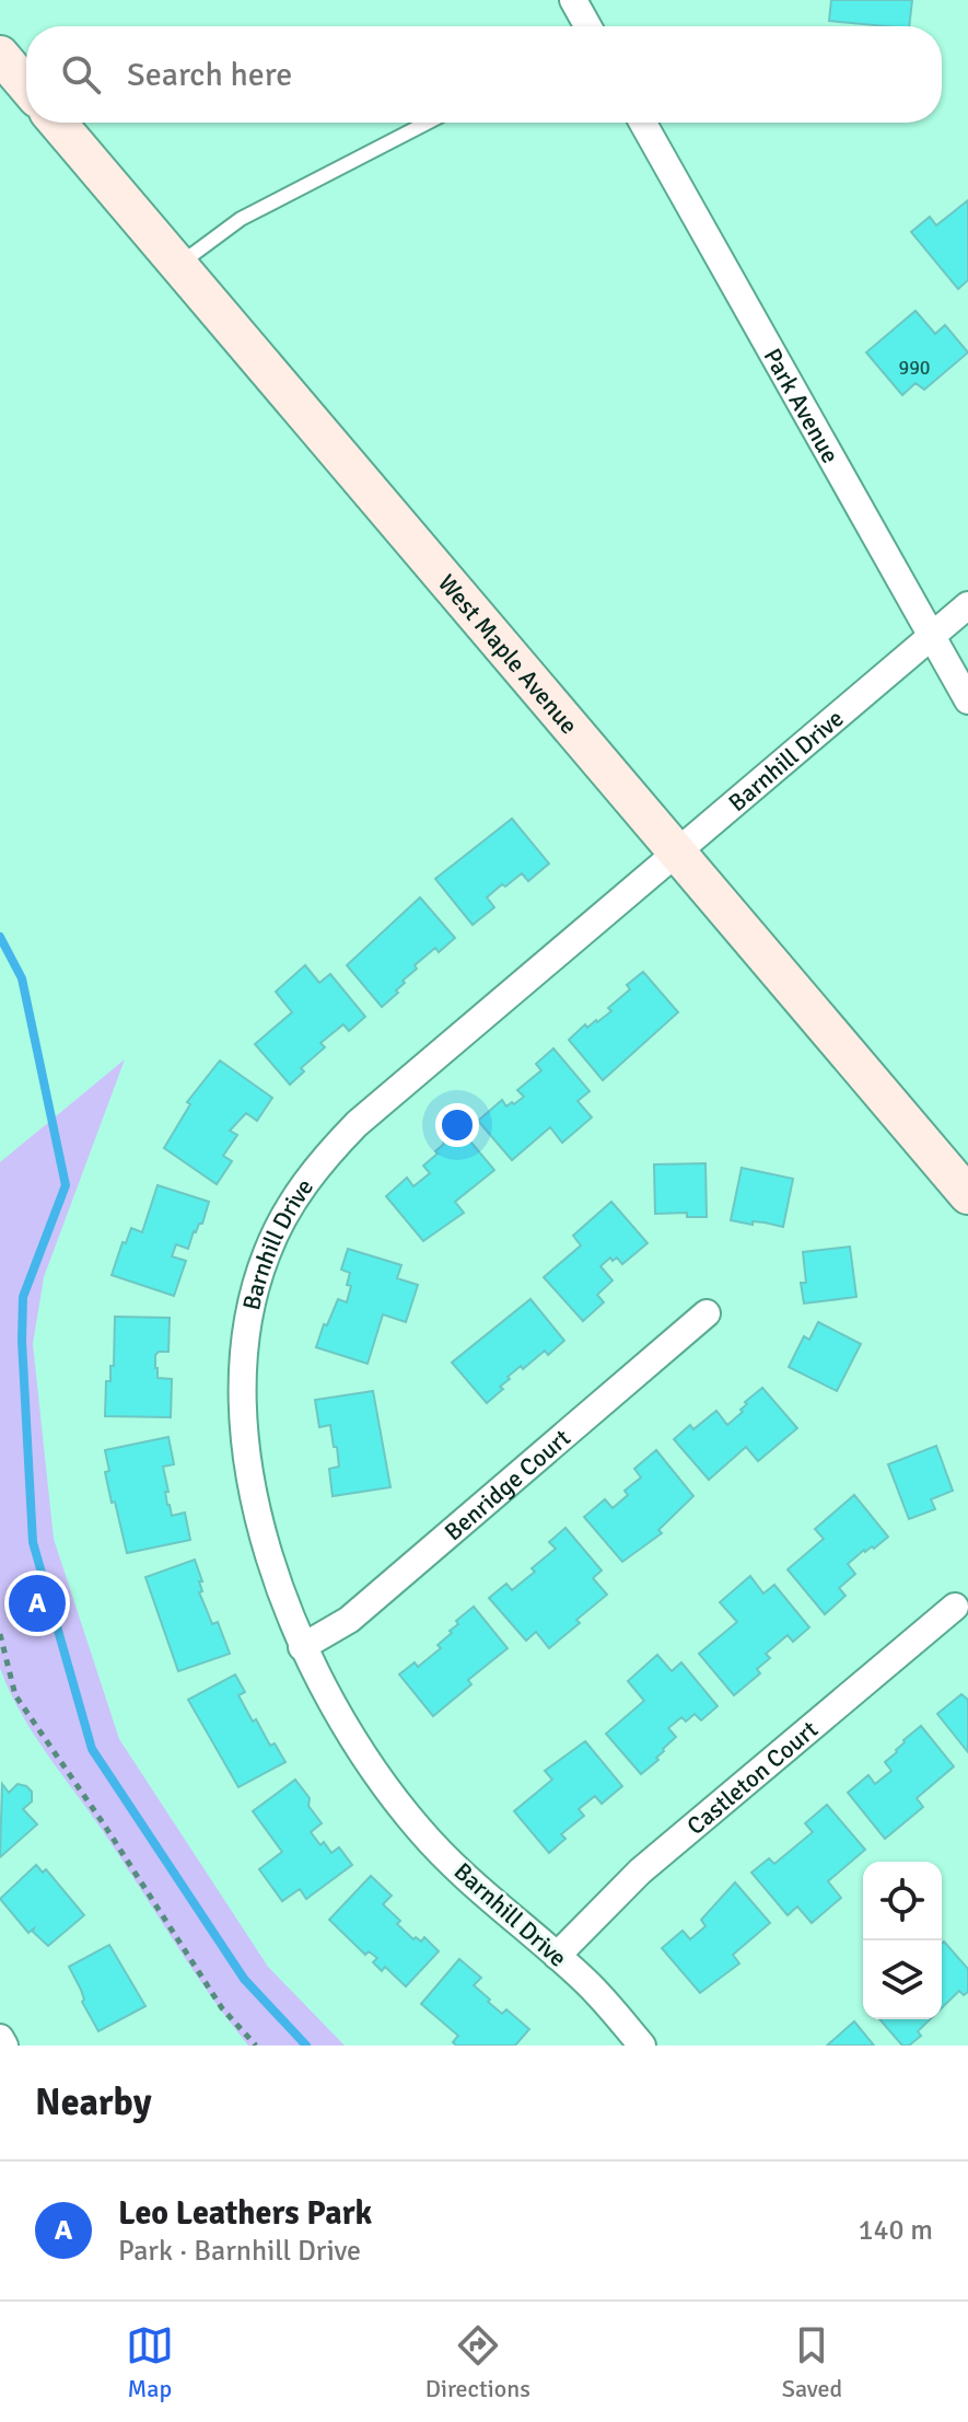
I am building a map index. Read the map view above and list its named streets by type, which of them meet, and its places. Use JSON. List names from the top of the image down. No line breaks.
{"streets":{"main road":["West Maple Avenue"],"street":["Park Avenue","Barnhill Drive","Benridge Court","Castleton Court"]},"crossings":[["Park Avenue","Barnhill Drive"],["West Maple Avenue","Barnhill Drive"],["Barnhill Drive","Benridge Court"],["Barnhill Drive","Castleton Court"]],"house_numbers":["990"],"page":{"search":"Search here","pins":"A","heading":"Nearby","list":[{"mark":"A","name":"Leo Leathers Park","note":"Park · Barnhill Drive","value":"140 m"}],"nav":["Map","Directions","Saved"]}}
